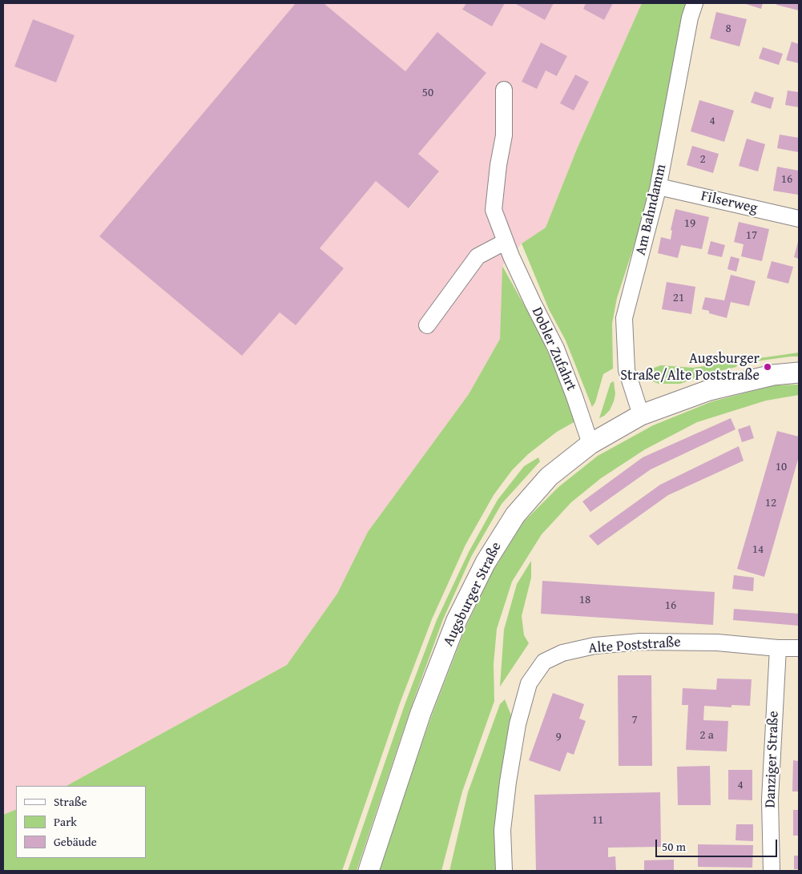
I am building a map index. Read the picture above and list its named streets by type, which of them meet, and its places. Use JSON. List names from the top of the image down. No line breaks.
{"streets":{"main road":["Augsburger Straße"],"street":["Filserweg","Am Bahndamm","Dobler Zufahrt","Alte Poststraße","Danziger Straße"]},"crossings":[["Filserweg","Am Bahndamm"],["Am Bahndamm","Augsburger Straße"],["Dobler Zufahrt","Augsburger Straße"],["Alte Poststraße","Danziger Straße"]],"places":["Augsburger Straße/Alte Poststraße"],"house_numbers":["8","50","4","2","16","19","17","21","10","12","14","18","16","7","2 a","9","4","11"],"legend":["Straße","Park","Gebäude"],"scale_bar":"50 m"}
